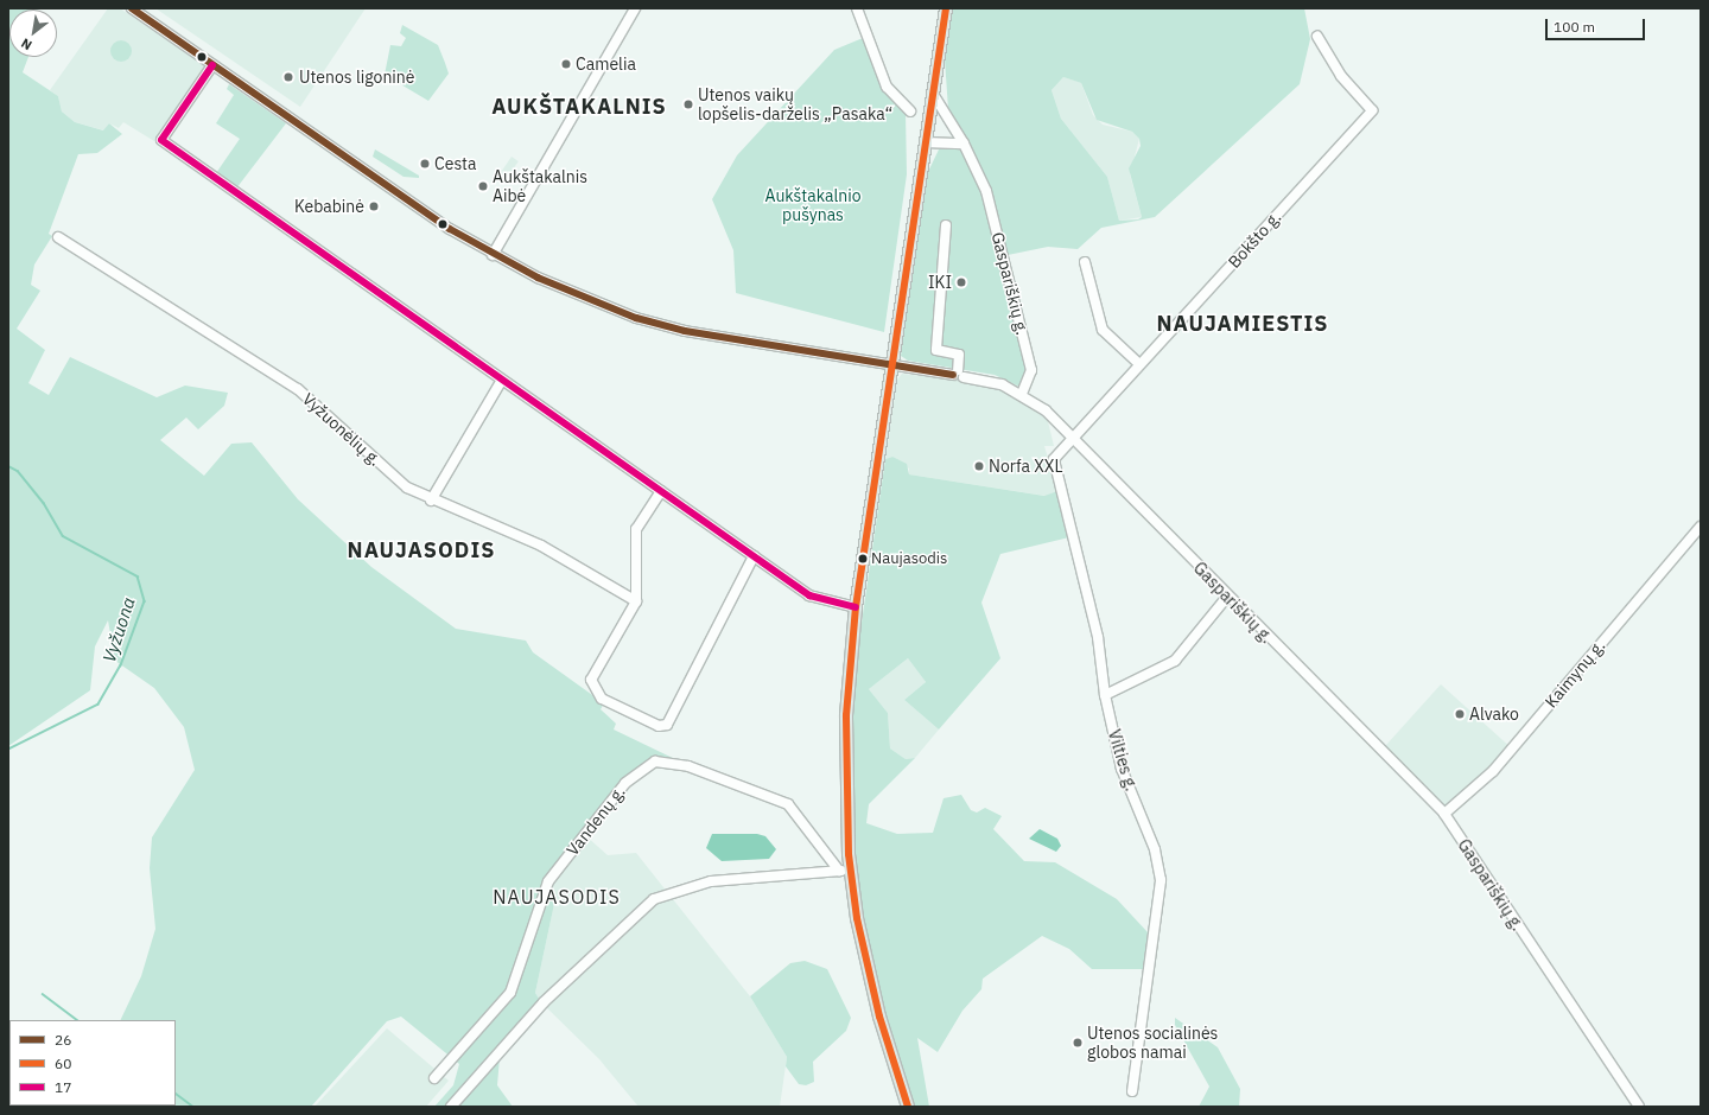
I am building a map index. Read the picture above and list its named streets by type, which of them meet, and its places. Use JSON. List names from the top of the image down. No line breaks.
{"streets":{"street":["Bokšto g.","Gaspariškių g.","Vyžuonėlių g.","Kaimynų g.","Vilties g.","Vandenų g."]},"crossings":[["Bokšto g.","Gaspariškių g."],["Bokšto g.","Vilties g."],["Gaspariškių g.","Kaimynų g."],["Gaspariškių g.","Vilties g."]],"districts":["AUKŠTAKALNIS","NAUJAMIESTIS","NAUJASODIS","NAUJASODIS"],"water":["Vyžuona"],"parks":["Aukštakalnio pušynas"],"places":["Camelia","Utenos ligoninė","Utenos vaikų lopšelis-darželis „Pasaka“","Cesta","Aukštakalnis Aibė","Kebabinė","IKI","Norfa XXL","Naujasodis","Alvako","Utenos socialinės globos namai"],"lines":["transit line 26","transit line 60","transit line 17"],"legend":["26","60","17"],"scale_bar":"100 m","north":"bottom left"}
